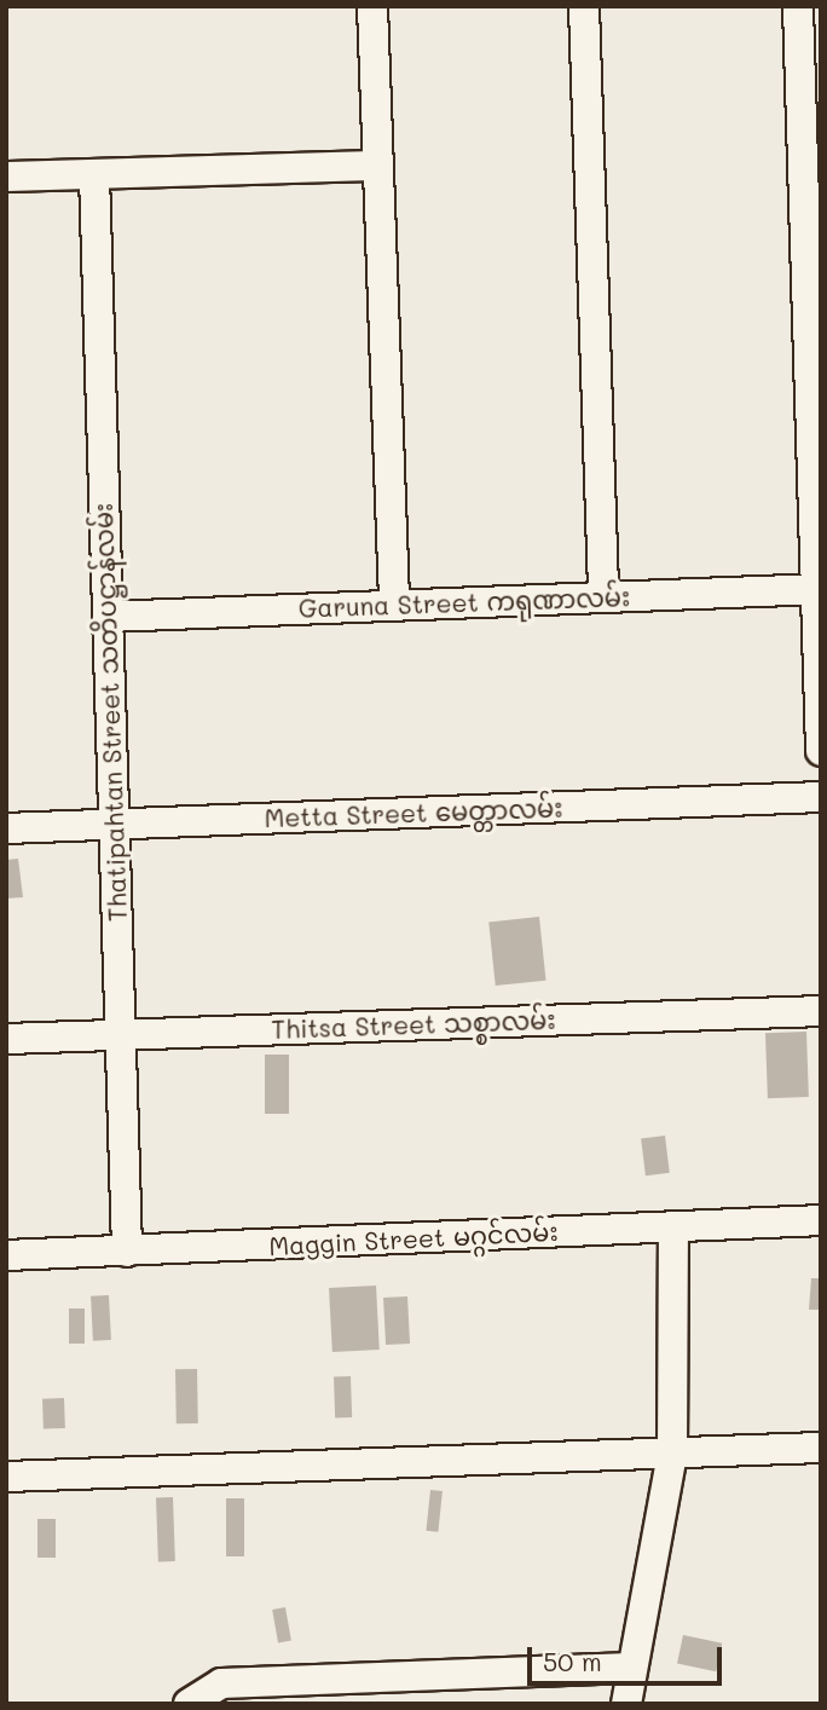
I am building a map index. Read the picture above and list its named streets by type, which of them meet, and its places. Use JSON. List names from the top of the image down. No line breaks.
{"streets":{"street":["Garuna Street ကရုဏာလမ်း","Thatipahtan Street သတိပဋ္ဌာန်လမ်း","Metta Street မေတ္တာလမ်း","Thitsa Street သစ္စာလမ်း","Maggin Street မဂ္ဂင်လမ်း"]},"crossings":[["Garuna Street ကရုဏာလမ်း","Thatipahtan Street သတိပဋ္ဌာန်လမ်း"],["Thatipahtan Street သတိပဋ္ဌာန်လမ်း","Metta Street မေတ္တာလမ်း"],["Thatipahtan Street သတိပဋ္ဌာန်လမ်း","Thitsa Street သစ္စာလမ်း"],["Thatipahtan Street သတိပဋ္ဌာန်လမ်း","Maggin Street မဂ္ဂင်လမ်း"]],"scale_bar":"50 m"}
